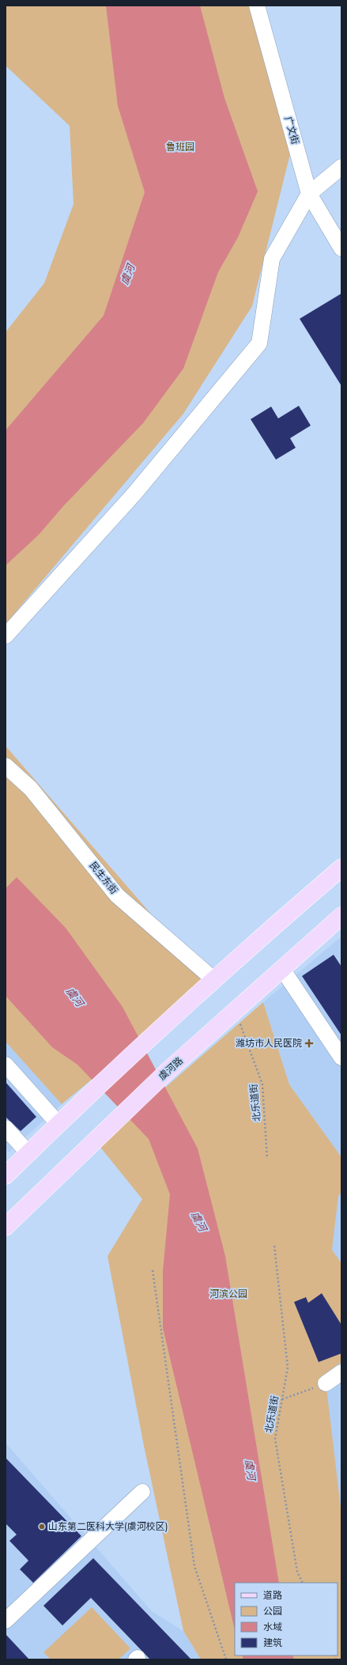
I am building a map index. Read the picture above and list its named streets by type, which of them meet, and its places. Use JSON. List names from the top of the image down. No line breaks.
{"streets":{"main road":["虞河路"],"street":["广文街","民生东街"],"path":["北乐道街"]},"crossings":[["虞河路","北乐道街"]],"water":["虞河"],"parks":["鲁班园","河滨公园"],"places":{"health":["潍坊市人民医院"],"other":["山东第二医科大学(虞河校区)"]},"legend":["道路","公园","水域","建筑"]}
